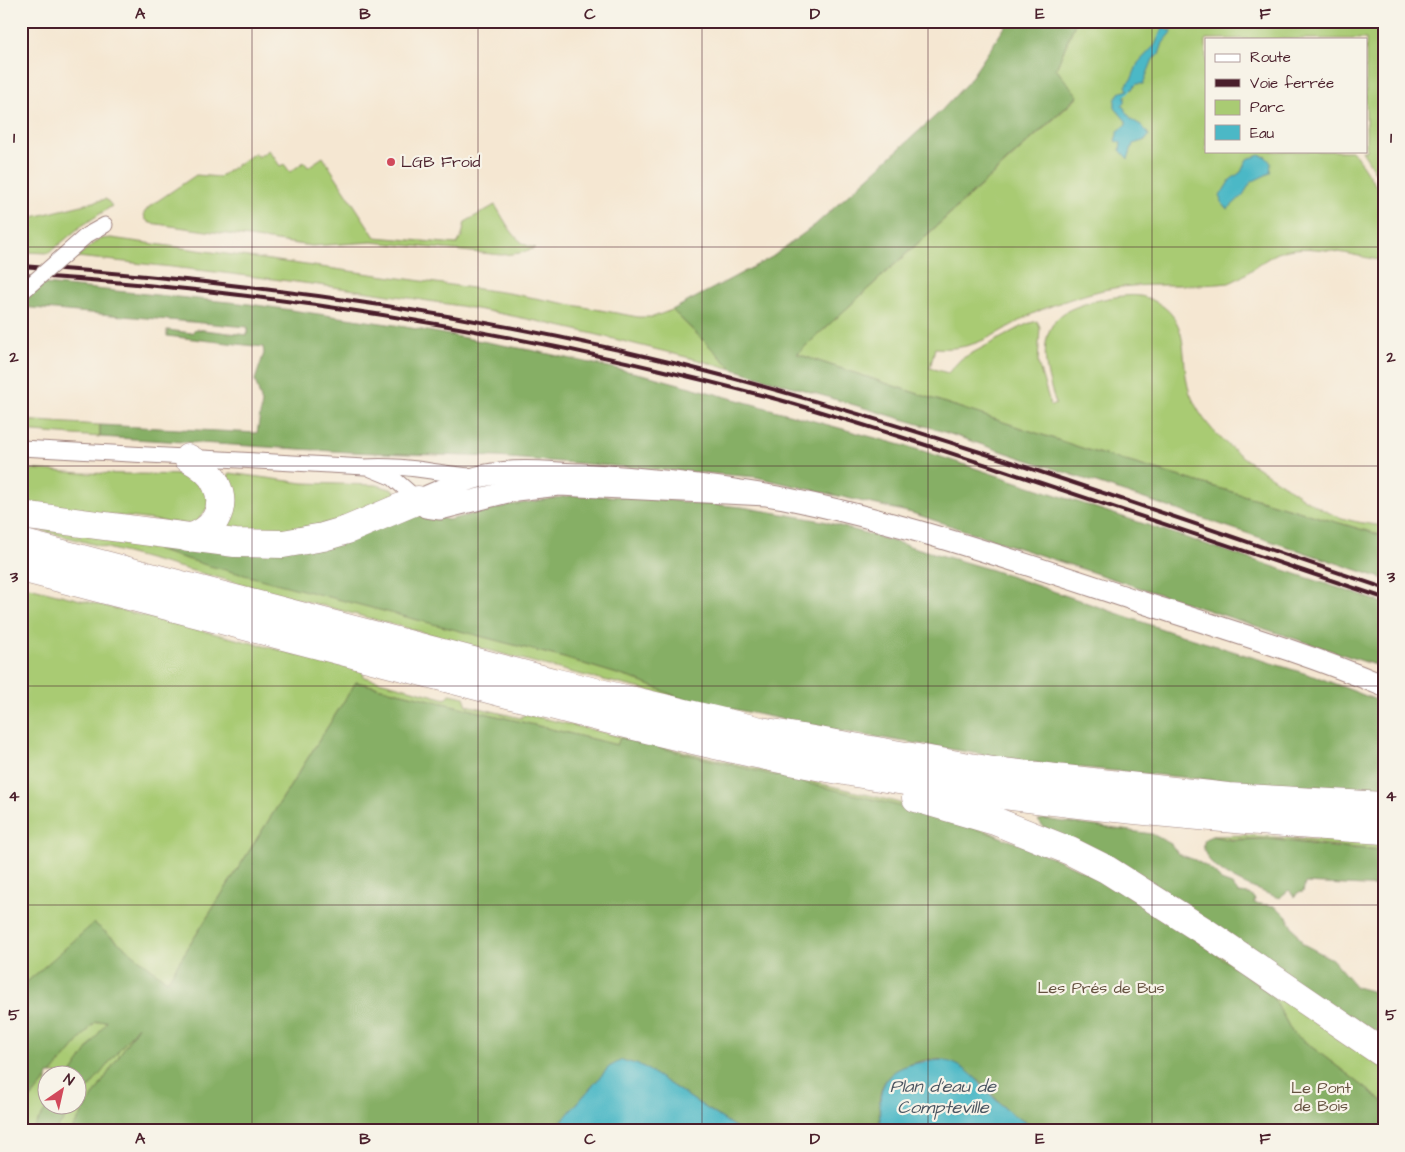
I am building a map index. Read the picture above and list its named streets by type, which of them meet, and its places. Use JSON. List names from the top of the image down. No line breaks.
{"water":["Plan d'eau de Compteville"],"parks":["Les Prés de Bus","Le Pont de Bois"],"places":["LGB Froid"],"legend":["Route","Voie ferrée","Parc","Eau"],"north":"top right","grid":{"columns":["A","B","C","D","E","F"],"rows":["1","2","3","4","5"]}}
